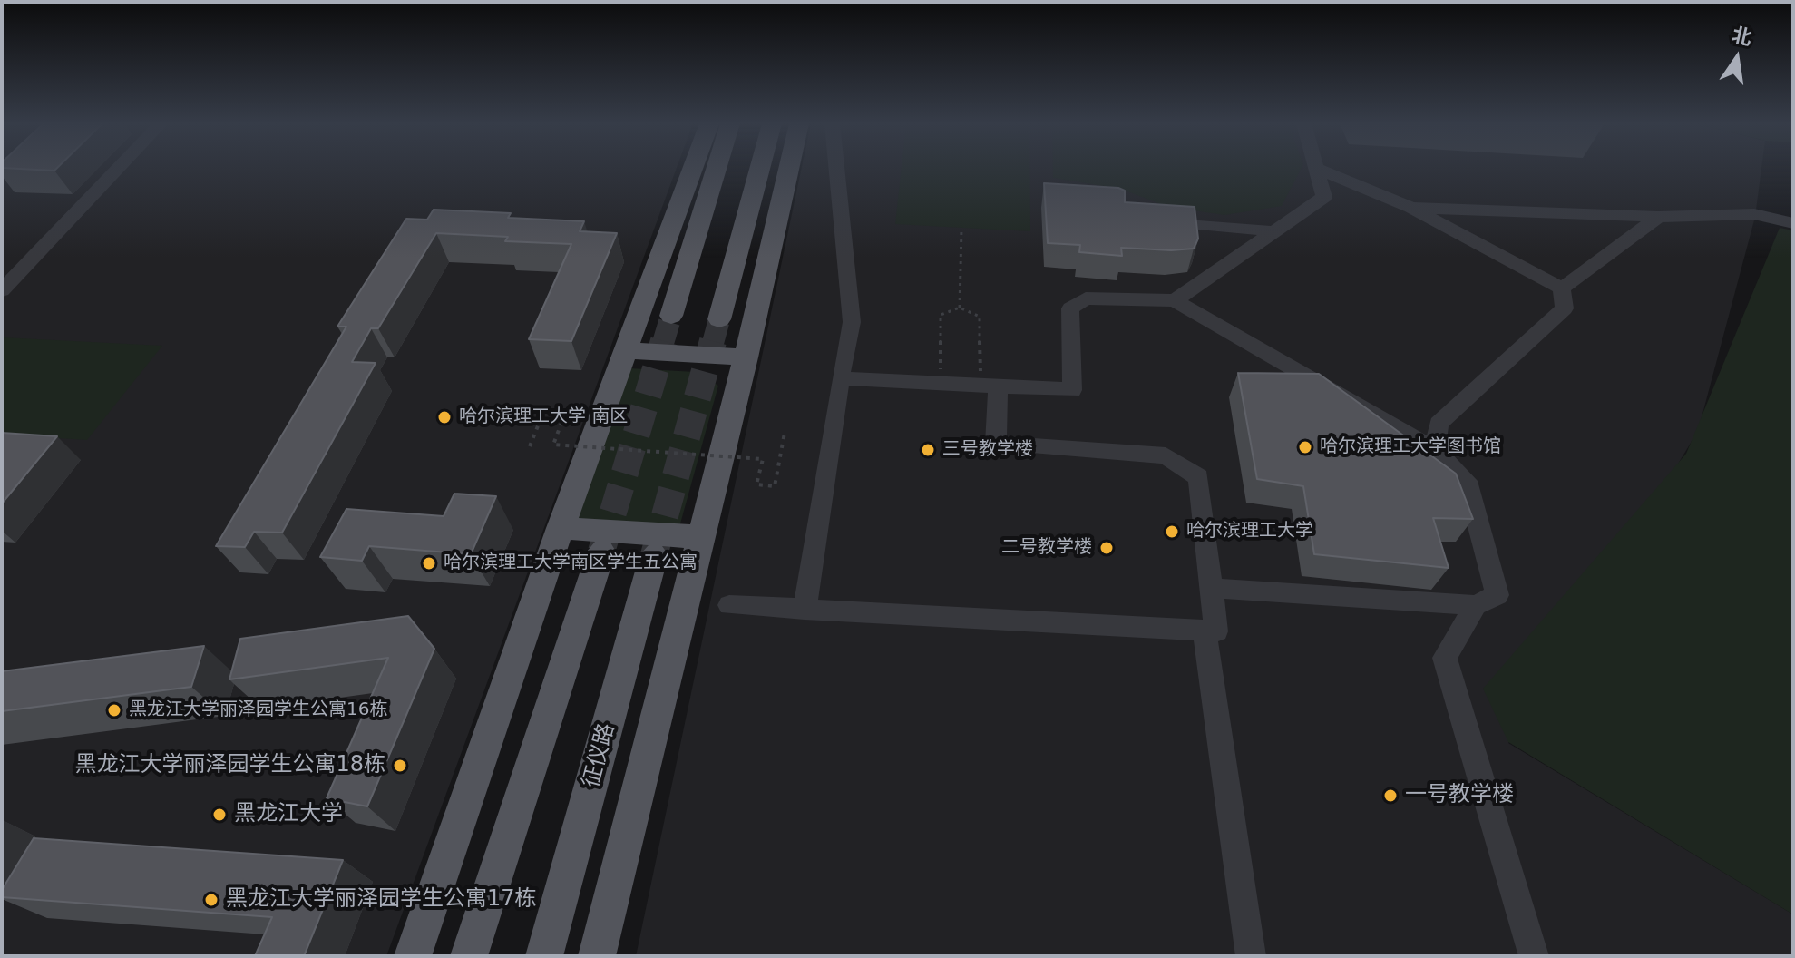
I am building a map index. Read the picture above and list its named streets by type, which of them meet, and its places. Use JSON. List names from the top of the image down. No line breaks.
{"streets":{"main road":["征仪路"]},"places":["哈尔滨理工大学 南区","哈尔滨理工大学图书馆","三号教学楼","哈尔滨理工大学","二号教学楼","哈尔滨理工大学南区学生五公寓","黑龙江大学丽泽园学生公寓16栋","黑龙江大学丽泽园学生公寓18栋","一号教学楼","黑龙江大学","黑龙江大学丽泽园学生公寓17栋"],"north":"top"}
